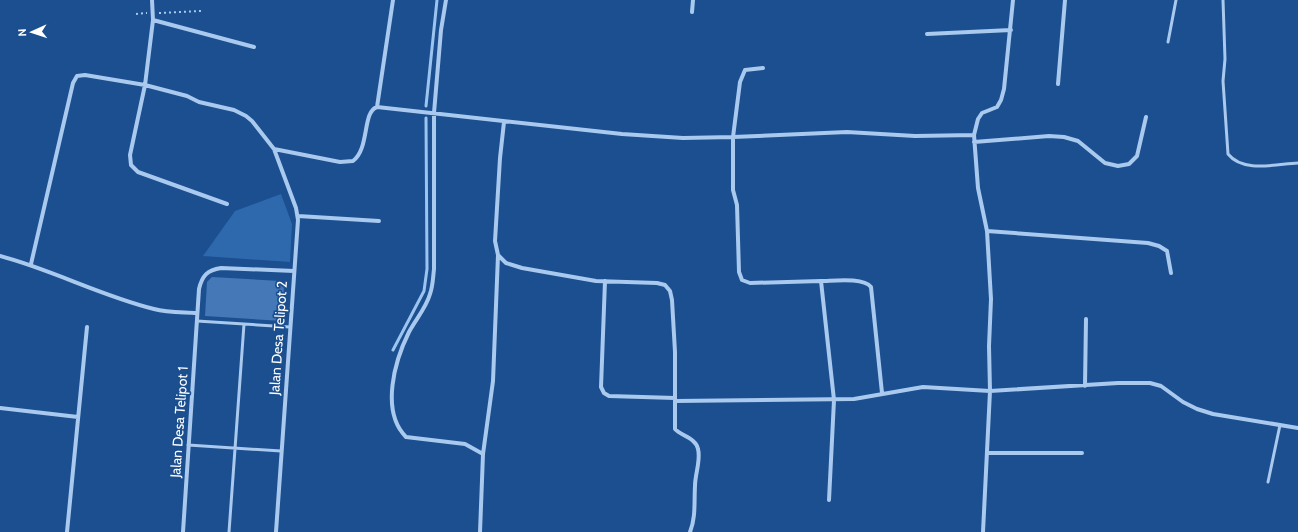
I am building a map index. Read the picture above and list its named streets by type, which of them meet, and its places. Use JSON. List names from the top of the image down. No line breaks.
{"streets":{"street":["Jalan Desa Telipot 2","Jalan Desa Telipot 1"]},"crossings":[["Jalan Desa Telipot 2","Jalan Desa Telipot 1"]],"north":"left"}
